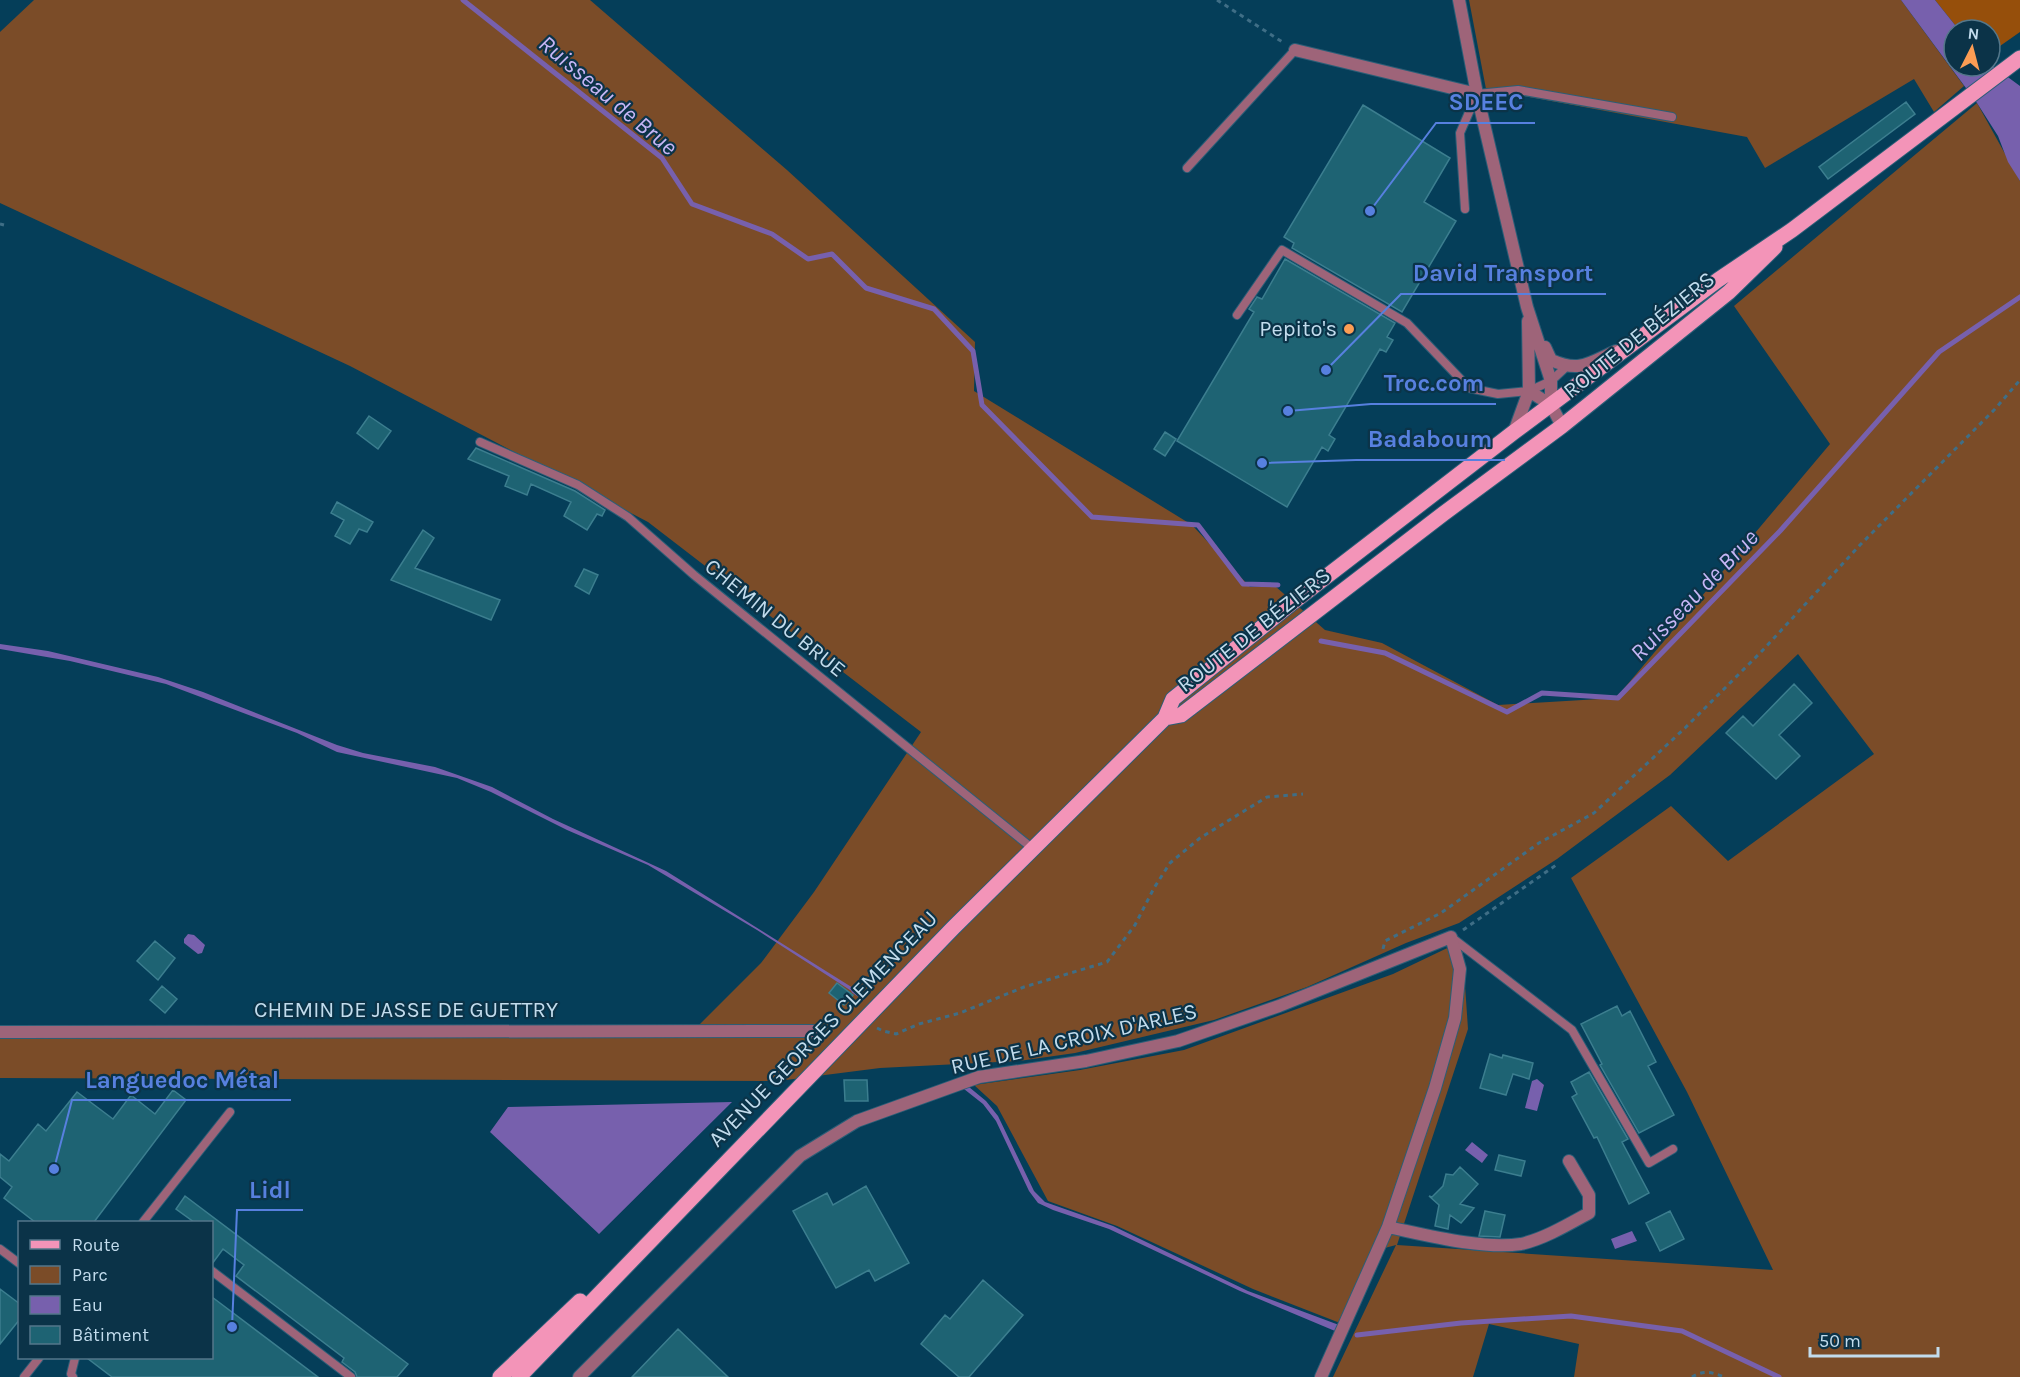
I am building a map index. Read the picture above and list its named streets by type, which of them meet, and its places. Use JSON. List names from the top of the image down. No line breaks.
{"streets":{"main road":["ROUTE DE BÉZIERS","AVENUE GEORGES CLEMENCEAU"],"street":["CHEMIN DE JASSE DE GUETTRY","RUE DE LA CROIX D'ARLES"],"lane":["CHEMIN DU BRUE"]},"crossings":[["ROUTE DE BÉZIERS","AVENUE GEORGES CLEMENCEAU"],["CHEMIN DU BRUE","AVENUE GEORGES CLEMENCEAU"]],"water":["Ruisseau de Brue"],"places":["SDEEC","Pepito's","David Transport","Troc.com","Badaboum","Languedoc Métal","Lidl"],"legend":["Route","Parc","Eau","Bâtiment"],"scale_bar":"50 m","north":"top"}
